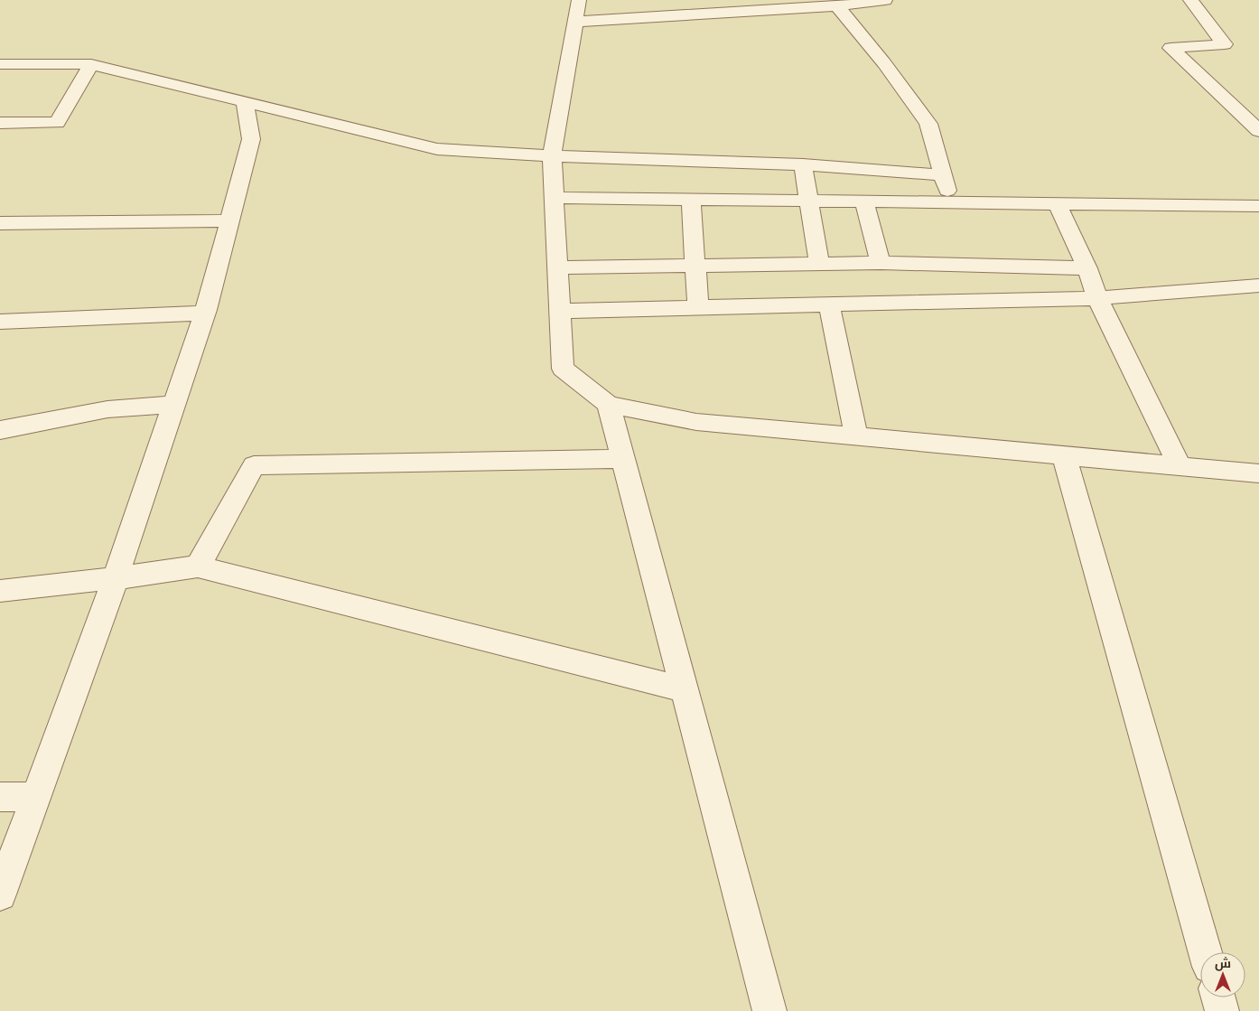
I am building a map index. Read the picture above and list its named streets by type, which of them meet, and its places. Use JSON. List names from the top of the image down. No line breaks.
{"north":"top"}
